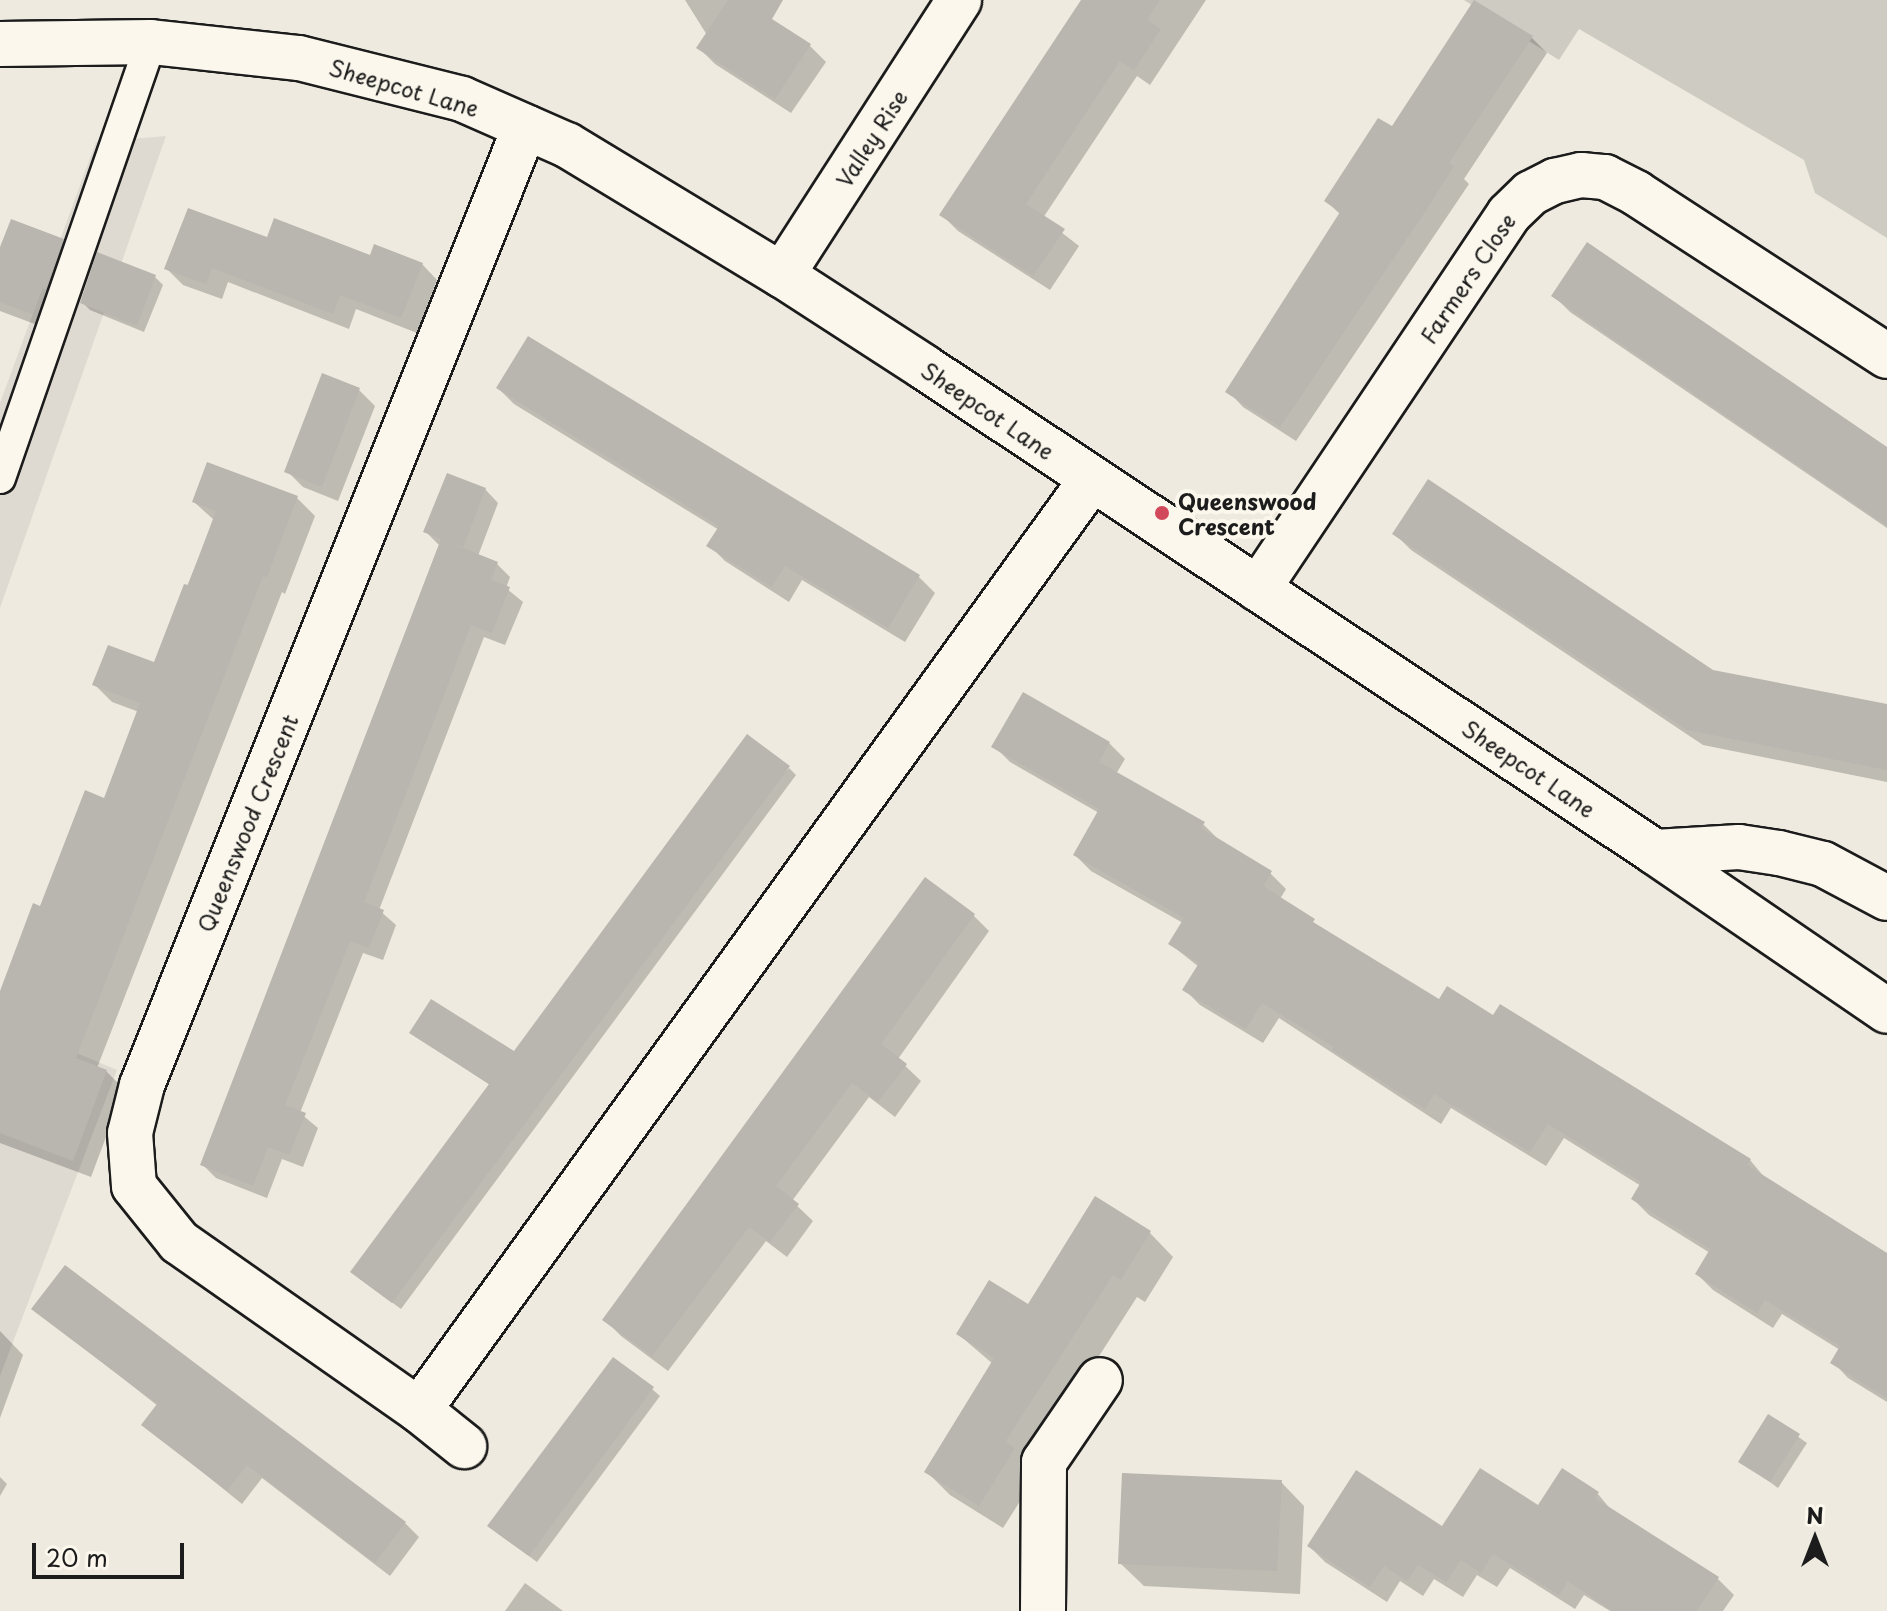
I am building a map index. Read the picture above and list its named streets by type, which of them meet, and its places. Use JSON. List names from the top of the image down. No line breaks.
{"streets":{"street":["Sheepcot Lane","Valley Rise","Farmers Close","Queenswood Crescent"]},"crossings":[["Sheepcot Lane","Valley Rise"],["Sheepcot Lane","Farmers Close"],["Sheepcot Lane","Queenswood Crescent"]],"places":["Queenswood Crescent"],"scale_bar":"20 m","north":"top"}
